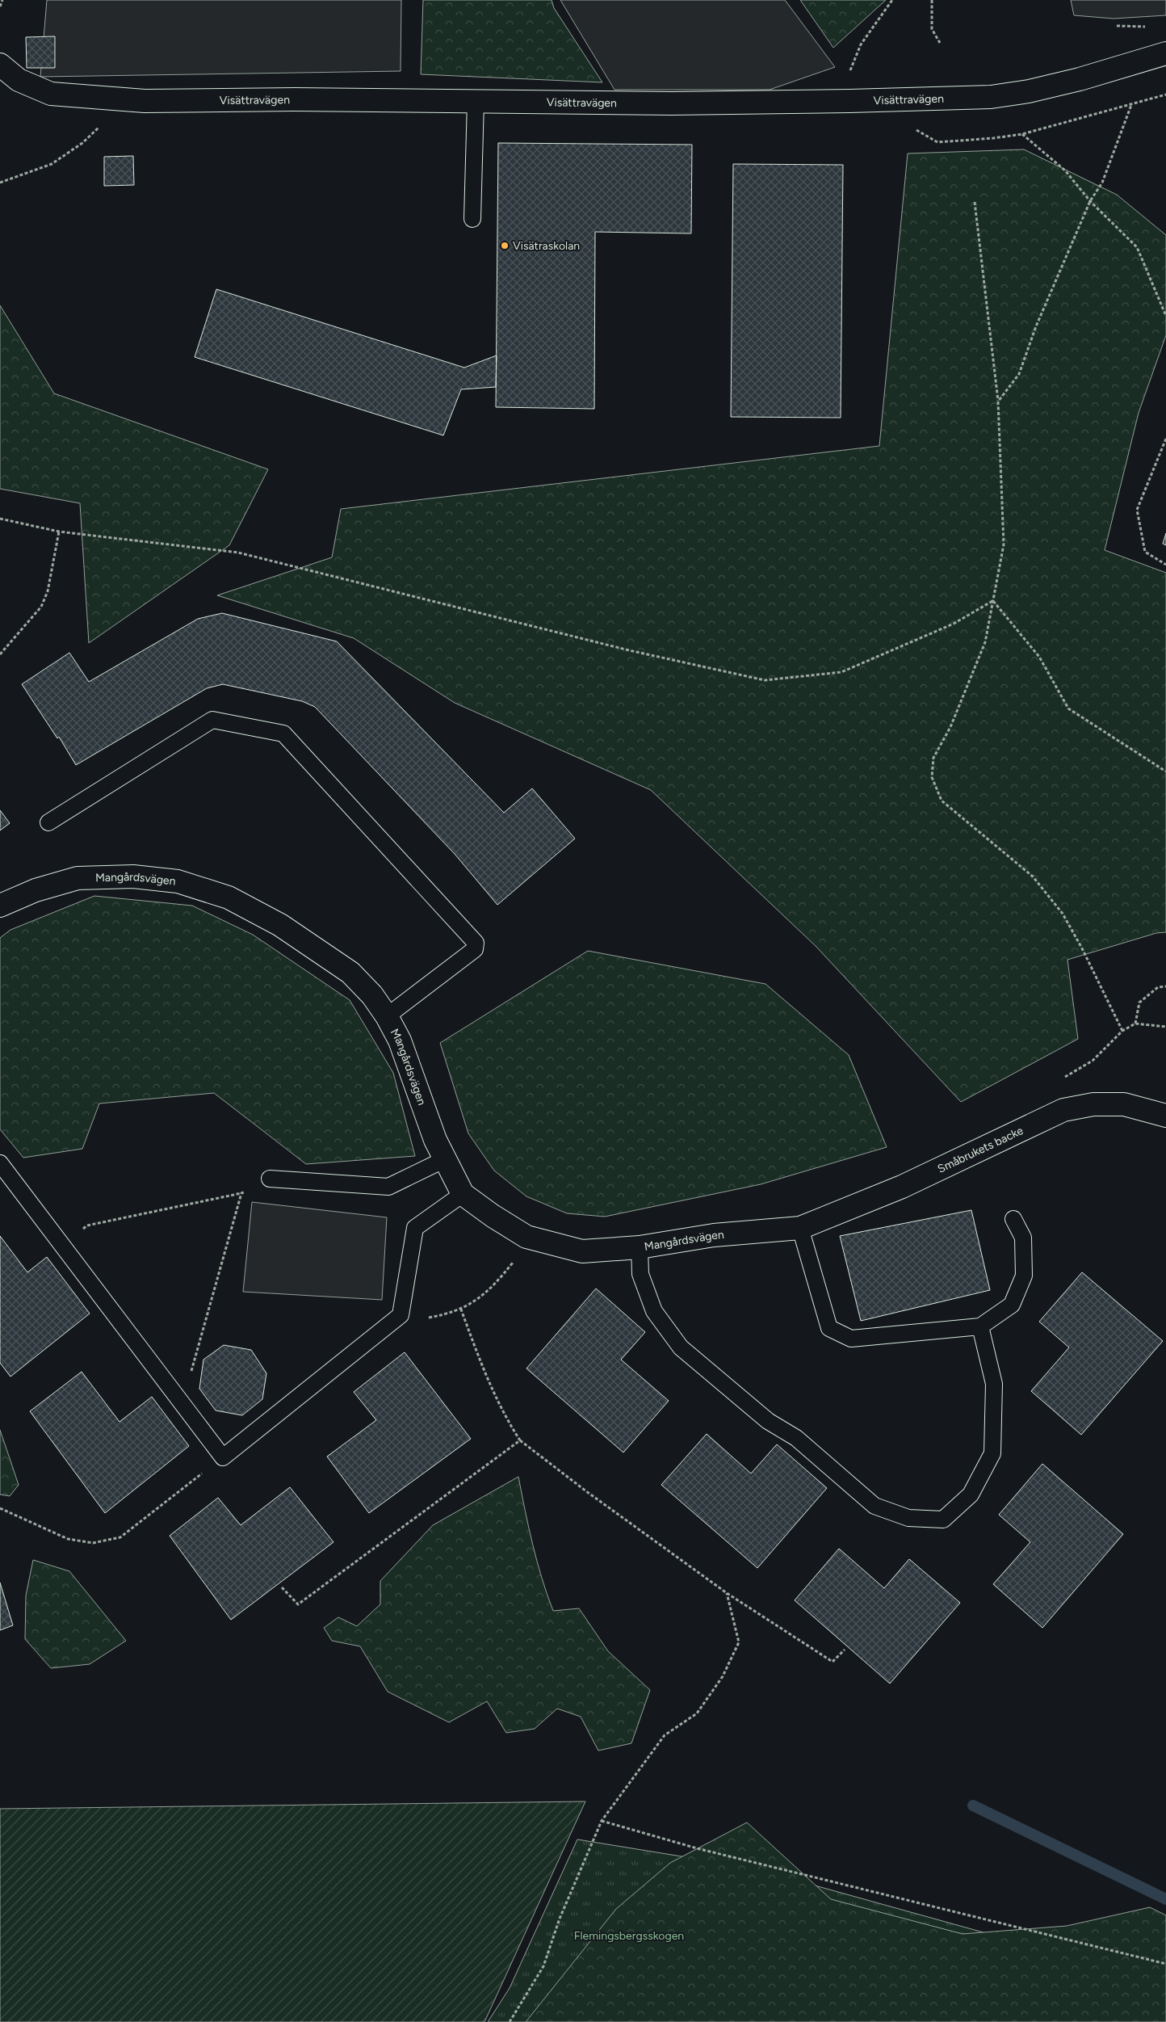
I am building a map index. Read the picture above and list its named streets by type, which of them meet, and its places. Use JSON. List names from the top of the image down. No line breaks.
{"streets":{"street":["Visättravägen","Mangårdsvägen","Småbrukets backe"]},"crossings":[["Mangårdsvägen","Småbrukets backe"]],"parks":["Flemingsbergsskogen"],"places":["Visätraskolan"]}
